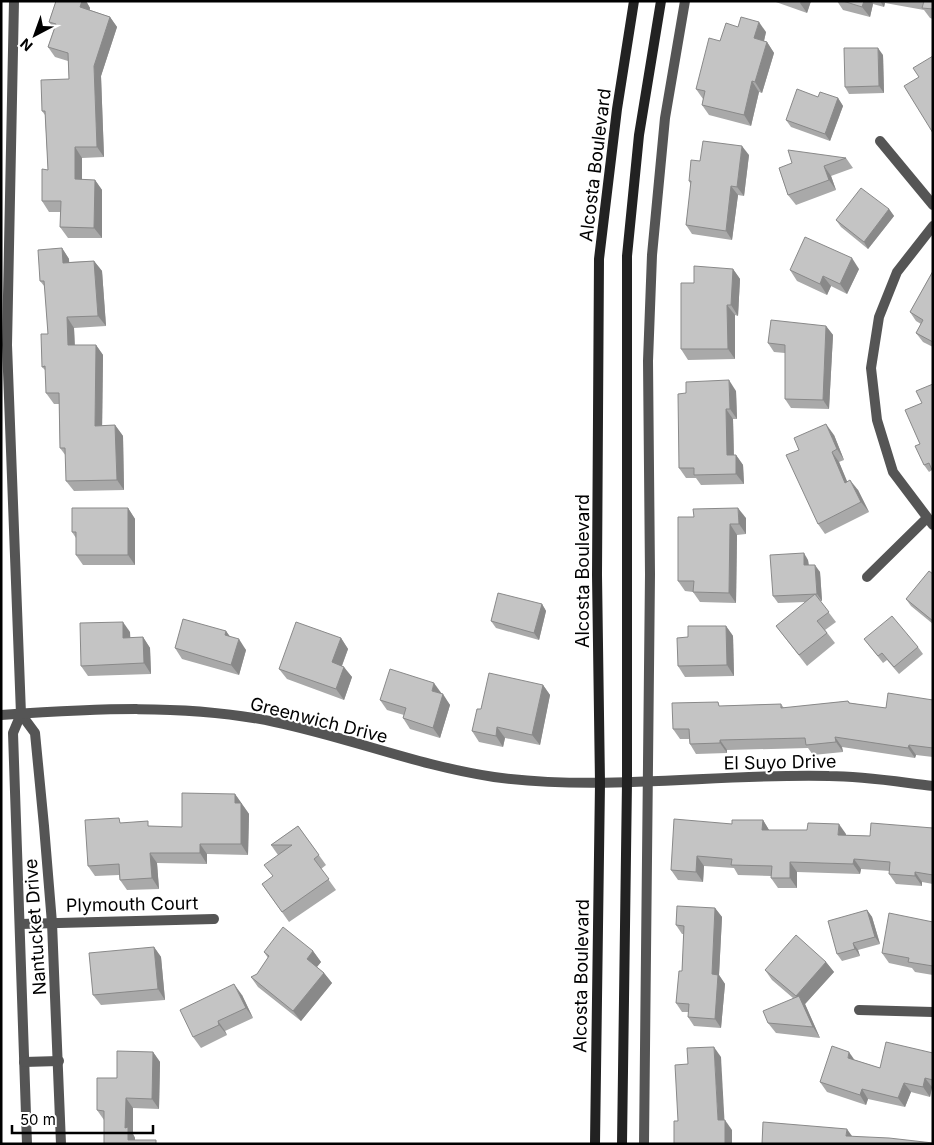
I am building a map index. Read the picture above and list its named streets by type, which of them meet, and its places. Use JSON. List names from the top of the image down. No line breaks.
{"streets":{"main road":["Alcosta Boulevard"],"street":["Greenwich Drive","El Suyo Drive","Plymouth Court","Nantucket Drive"]},"crossings":[["Alcosta Boulevard","Greenwich Drive"],["Greenwich Drive","El Suyo Drive"],["Greenwich Drive","Nantucket Drive"],["Plymouth Court","Nantucket Drive"]],"scale_bar":"50 m","north":"bottom left"}
